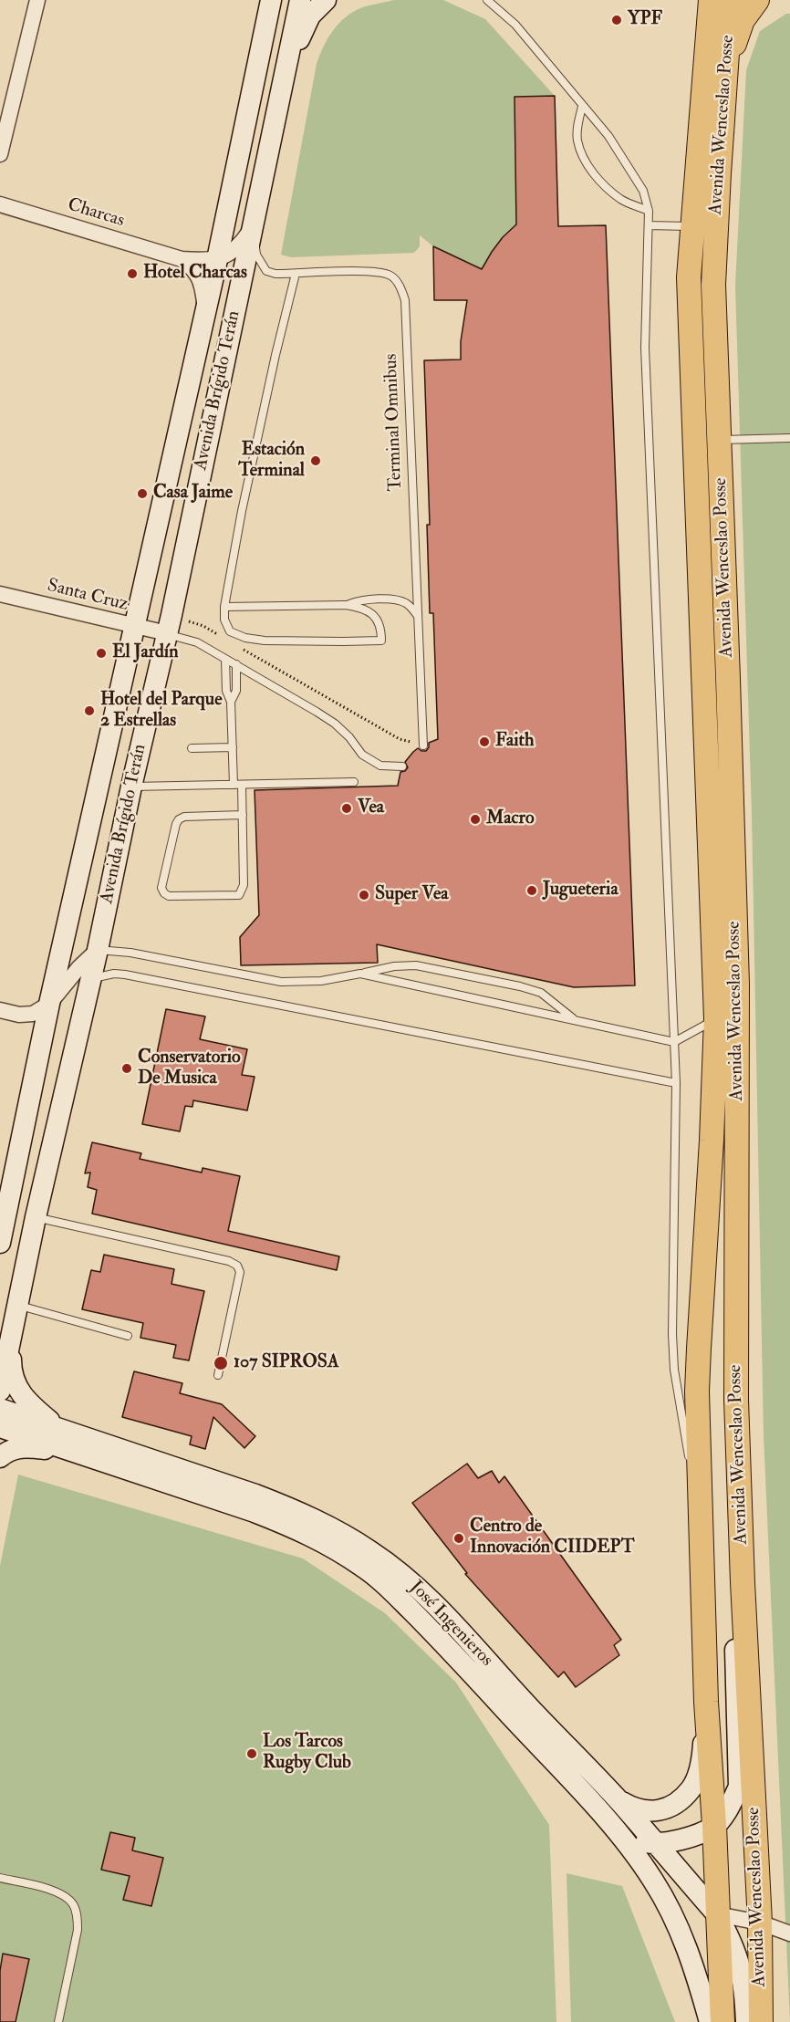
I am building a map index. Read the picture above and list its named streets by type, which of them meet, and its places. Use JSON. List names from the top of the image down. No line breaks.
{"streets":{"main road":["Avenida Wenceslao Posse","Avenida Brígido Terán","José Ingenieros"],"street":["Charcas","Santa Cruz"],"lane":["Terminal Omnibus"]},"crossings":[["Charcas","Avenida Brígido Terán"],["Charcas","Terminal Omnibus"],["Avenida Brígido Terán","Terminal Omnibus"],["Avenida Brígido Terán","Santa Cruz"]],"places":["YPF","Hotel Charcas","Estación Terminal","Casa Jaime","El Jardín","Hotel del Parque 2 Estrellas","Faith","Vea","Macro","Jugueteria","Super Vea","Conservatorio De Musica","107 SIPROSA","Centro de Innovación CIIDEPT","Los Tarcos Rugby Club"]}
